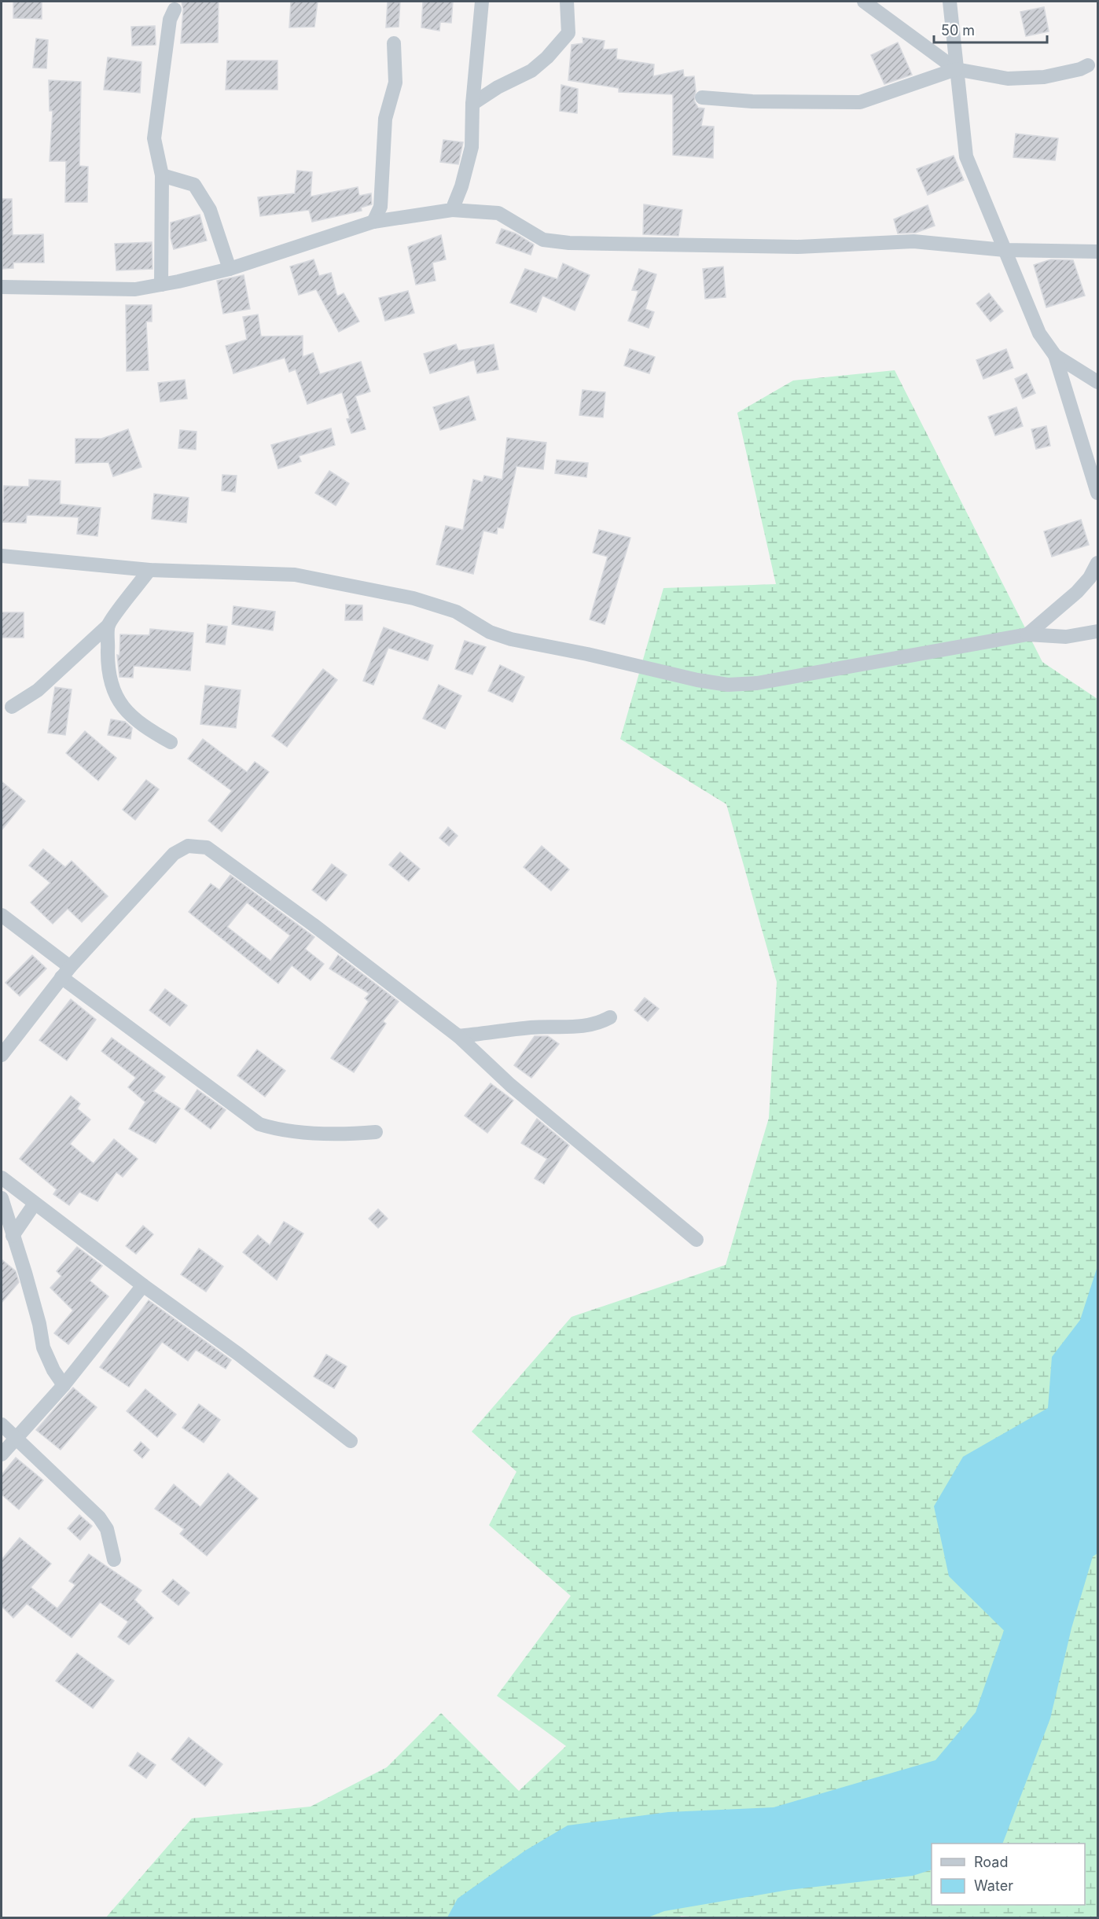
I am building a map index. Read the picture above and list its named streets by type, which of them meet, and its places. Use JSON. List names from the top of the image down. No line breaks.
{"legend":["Road","Water"],"scale_bar":"50 m"}
